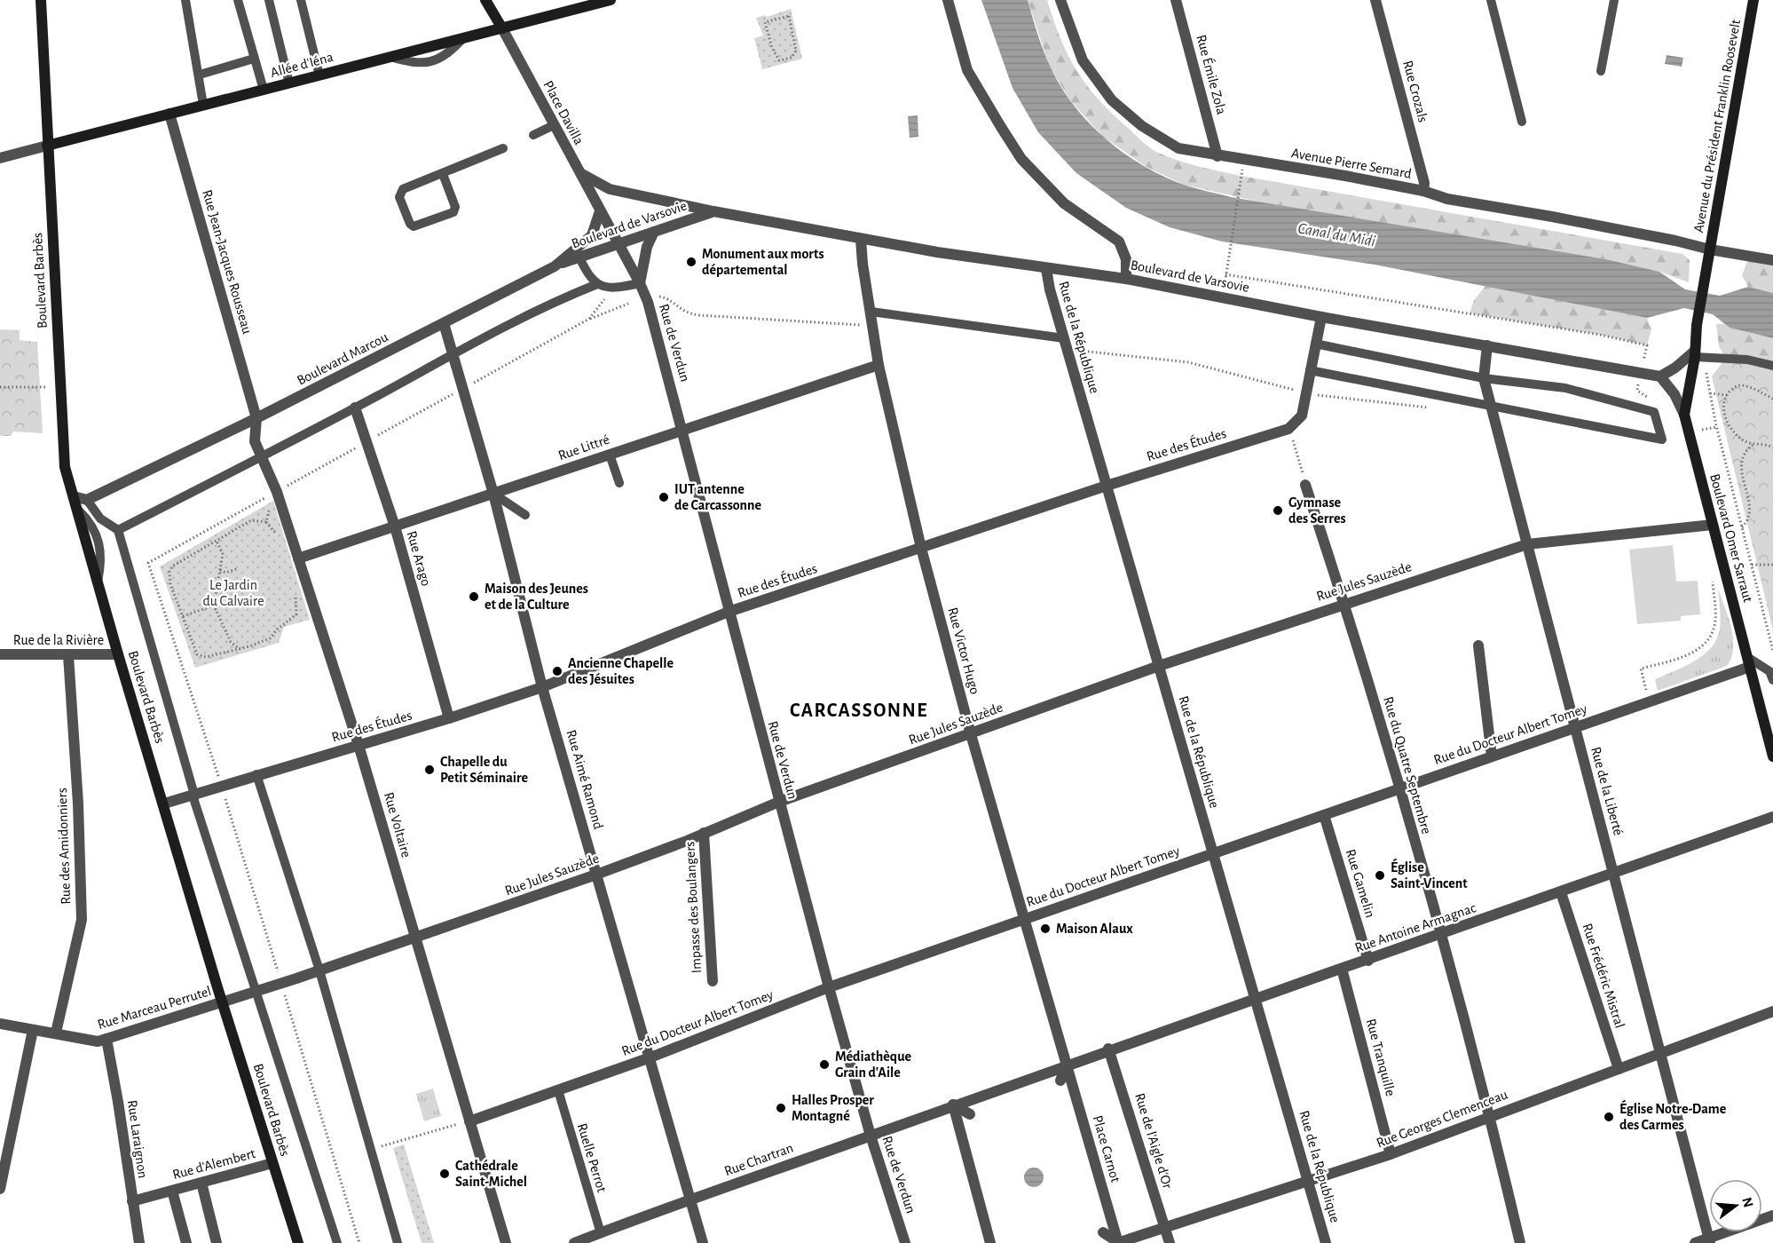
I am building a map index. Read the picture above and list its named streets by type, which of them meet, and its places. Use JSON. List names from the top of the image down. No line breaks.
{"streets":{"main road":["Allée d'Iéna","Avenue du Président Franklin Roosevelt","Boulevard Barbès","Boulevard Omer Sarraut"],"street":["Rue Émile Zola","Rue Crozals","Place Davilla","Avenue Pierre Semard","Boulevard de Varsovie","Rue Jean-Jacques Rousseau","Rue de la République","Rue de Verdun","Boulevard Marcou","Rue des Études","Rue Littré","Rue Arago","Rue Jules Sauzède","Rue de la Rivière","Rue Victor Hugo","Rue du Docteur Albert Tomey","Rue du Quatre Septembre","Rue Aimé Ramond","Rue de la Liberté","Rue Voltaire","Rue des Amidonniers","Rue Gamelin","Impasse des Boulangers","Rue Antoine Armagnac","Rue Frédéric Mistral","Rue Marceau Perrutel","Rue Tranquille","Rue Georges Clemenceau","Rue Laraignon","Rue de l'Aigle d'Or","Place Carnot","Rue Chartran","Rue d'Alembert"],"lane":["Ruelle Perrot"]},"crossings":[["Allée d'Iéna","Place Davilla"],["Allée d'Iéna","Rue Jean-Jacques Rousseau"],["Allée d'Iéna","Boulevard Barbès"],["Rue Émile Zola","Avenue Pierre Semard"],["Rue Crozals","Avenue Pierre Semard"],["Place Davilla","Boulevard de Varsovie"],["Place Davilla","Rue de Verdun"],["Place Davilla","Boulevard Marcou"],["Avenue du Président Franklin Roosevelt","Avenue Pierre Semard"],["Avenue du Président Franklin Roosevelt","Boulevard Omer Sarraut"],["Boulevard de Varsovie","Rue de la République"],["Boulevard de Varsovie","Rue de Verdun"],["Boulevard de Varsovie","Boulevard Marcou"],["Boulevard de Varsovie","Rue Victor Hugo"],["Boulevard de Varsovie","Rue de la Liberté"],["Rue Jean-Jacques Rousseau","Boulevard Marcou"],["Rue Jean-Jacques Rousseau","Rue Voltaire"],["Boulevard Barbès","Rue des Études"],["Boulevard Barbès","Rue Jules Sauzède"],["Boulevard Barbès","Rue de la Rivière"],["Boulevard Barbès","Rue Marceau Perrutel"],["Boulevard Barbès","Rue d'Alembert"],["Rue de la République","Rue des Études"],["Rue de la République","Rue Jules Sauzède"],["Rue de la République","Rue du Docteur Albert Tomey"],["Rue de la République","Rue Antoine Armagnac"],["Rue de la République","Rue Georges Clemenceau"],["Rue de Verdun","Boulevard Marcou"],["Rue de Verdun","Rue des Études"],["Rue de Verdun","Rue Littré"],["Rue de Verdun","Rue Jules Sauzède"],["Rue de Verdun","Rue du Docteur Albert Tomey"],["Rue de Verdun","Rue Chartran"],["Boulevard Marcou","Rue Aimé Ramond"],["Boulevard Marcou","Rue Voltaire"],["Rue des Études","Rue Arago"],["Rue des Études","Rue Victor Hugo"],["Rue des Études","Rue Aimé Ramond"],["Rue des Études","Rue Voltaire"],["Rue Littré","Rue Arago"],["Rue Littré","Rue Victor Hugo"],["Rue Littré","Rue Aimé Ramond"],["Rue Littré","Rue Voltaire"],["Boulevard Omer Sarraut","Rue Jules Sauzède"],["Boulevard Omer Sarraut","Rue du Docteur Albert Tomey"],["Rue Jules Sauzède","Rue Victor Hugo"],["Rue Jules Sauzède","Rue du Quatre Septembre"],["Rue Jules Sauzède","Rue Aimé Ramond"],["Rue Jules Sauzède","Rue de la Liberté"],["Rue Jules Sauzède","Rue Voltaire"],["Rue Jules Sauzède","Impasse des Boulangers"],["Rue Jules Sauzède","Rue Marceau Perrutel"],["Rue de la Rivière","Rue des Amidonniers"],["Rue Victor Hugo","Rue du Docteur Albert Tomey"],["Rue Victor Hugo","Rue Antoine Armagnac"],["Rue Victor Hugo","Place Carnot"],["Rue du Docteur Albert Tomey","Rue du Quatre Septembre"],["Rue du Docteur Albert Tomey","Rue Aimé Ramond"],["Rue du Docteur Albert Tomey","Rue de la Liberté"],["Rue du Docteur Albert Tomey","Rue Voltaire"],["Rue du Docteur Albert Tomey","Rue Gamelin"],["Rue du Docteur Albert Tomey","Ruelle Perrot"],["Rue du Quatre Septembre","Rue Antoine Armagnac"],["Rue du Quatre Septembre","Rue Georges Clemenceau"],["Rue Aimé Ramond","Rue Chartran"],["Rue de la Liberté","Rue Antoine Armagnac"],["Rue de la Liberté","Rue Georges Clemenceau"],["Rue des Amidonniers","Rue Marceau Perrutel"],["Rue Gamelin","Rue Antoine Armagnac"],["Rue Antoine Armagnac","Rue Frédéric Mistral"],["Rue Antoine Armagnac","Rue Tranquille"],["Rue Antoine Armagnac","Rue de l'Aigle d'Or"],["Rue Antoine Armagnac","Place Carnot"],["Rue Frédéric Mistral","Rue Georges Clemenceau"],["Rue Marceau Perrutel","Rue Laraignon"],["Rue Tranquille","Rue Georges Clemenceau"],["Rue Georges Clemenceau","Rue de l'Aigle d'Or"],["Rue Georges Clemenceau","Place Carnot"],["Rue Laraignon","Rue d'Alembert"],["Ruelle Perrot","Rue Chartran"]],"districts":["CARCASSONNE"],"water":["Canal du Midi"],"parks":["Le Jardin du Calvaire"],"places":["Monument aux morts départemental","IUT antenne de Carcassonne","Gymnase des Serres","Maison des Jeunes et de la Culture","Ancienne Chapelle des Jésuites","Chapelle du Petit Séminaire","Église Saint-Vincent","Maison Alaux","Médiathèque Grain d'Aile","Halles Prosper Montagné","Église Notre-Dame des Carmes","Cathédrale Saint-Michel"],"north":"right"}
